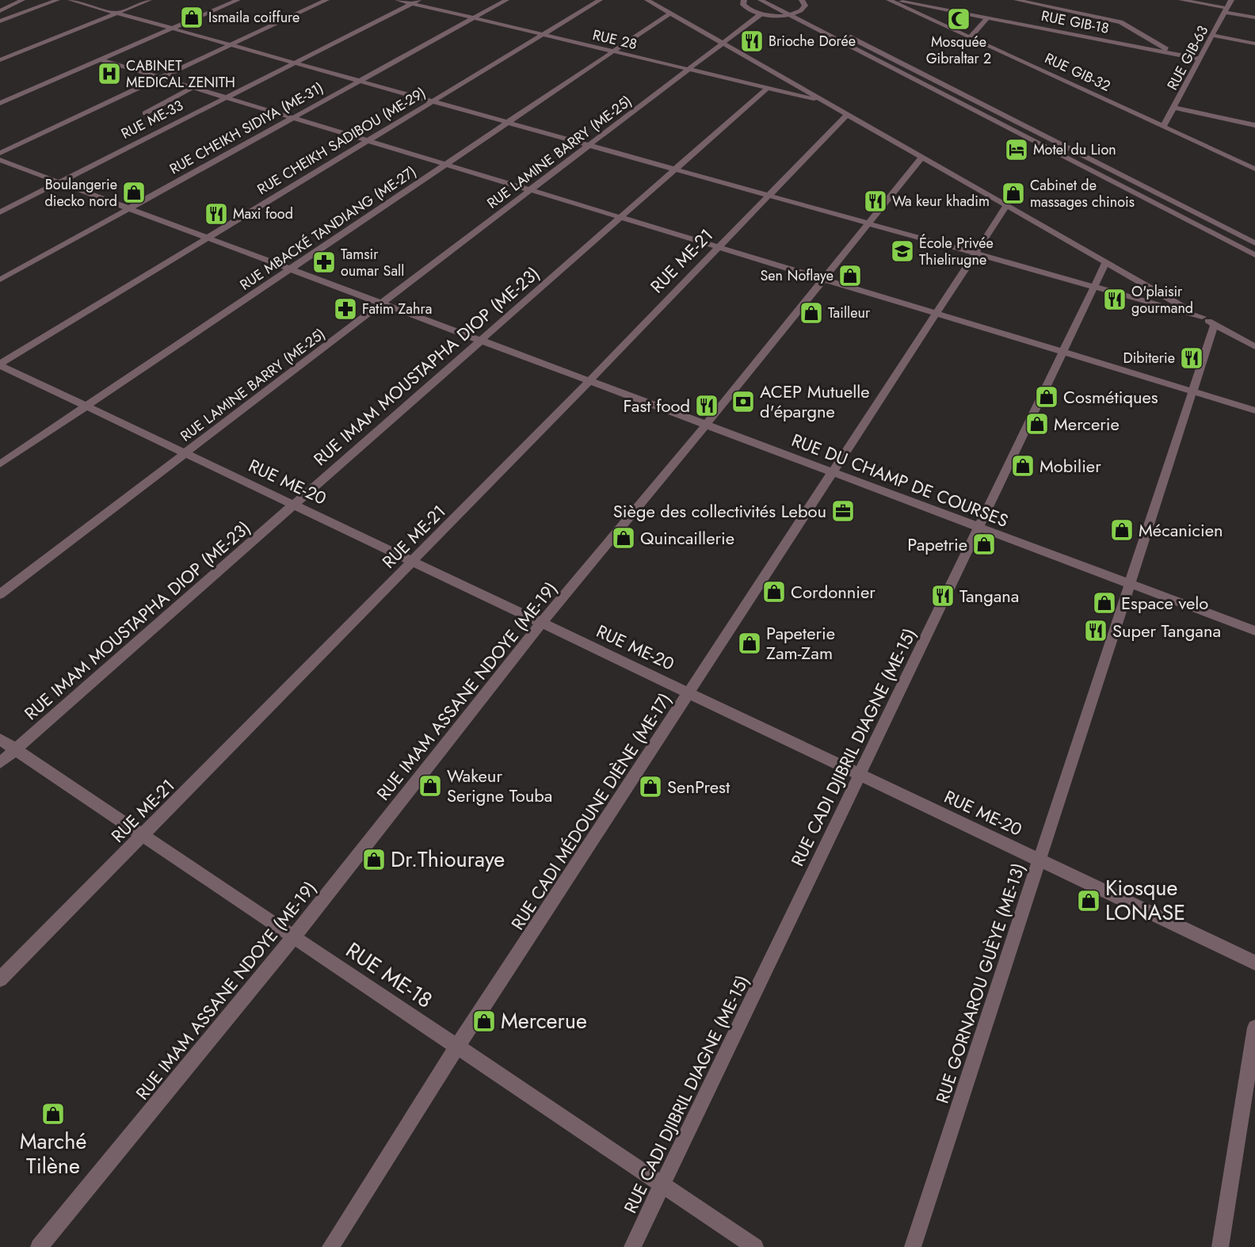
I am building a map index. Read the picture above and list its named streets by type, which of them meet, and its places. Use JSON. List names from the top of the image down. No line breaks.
{"streets":{"street":["RUE GIB-18","RUE 28","RUE GIB-63","RUE GIB-32","RUE ME-33","RUE CHEIKH SIDIYA (ME-31)","RUE CHEIKH SADIBOU (ME-29)","RUE LAMINE BARRY (ME-25)","RUE MBACKÉ TANDIANG (ME-27)","RUE ME-21","RUE IMAM MOUSTAPHA DIOP (ME-23)","RUE DU CHAMP DE COURSES","RUE ME-20","RUE IMAM ASSANE NDOYE (ME-19)","RUE CADI DJIBRIL DIAGNE (ME-15)","RUE CADI MÉDOUNE DIÈNE (ME-17)","RUE ME-18","RUE GORNAROU GUÈYE (ME-13)"]},"crossings":[["RUE GIB-18","RUE GIB-63"],["RUE GIB-18","RUE GIB-32"],["RUE 28","RUE ME-33"],["RUE 28","RUE CHEIKH SIDIYA (ME-31)"],["RUE 28","RUE CHEIKH SADIBOU (ME-29)"],["RUE 28","RUE LAMINE BARRY (ME-25)"],["RUE 28","RUE MBACKÉ TANDIANG (ME-27)"],["RUE 28","RUE IMAM MOUSTAPHA DIOP (ME-23)"],["RUE GIB-63","RUE GIB-32"],["RUE ME-33","RUE DU CHAMP DE COURSES"],["RUE CHEIKH SIDIYA (ME-31)","RUE DU CHAMP DE COURSES"],["RUE CHEIKH SADIBOU (ME-29)","RUE DU CHAMP DE COURSES"],["RUE CHEIKH SADIBOU (ME-29)","RUE ME-20"],["RUE LAMINE BARRY (ME-25)","RUE DU CHAMP DE COURSES"],["RUE LAMINE BARRY (ME-25)","RUE ME-20"],["RUE MBACKÉ TANDIANG (ME-27)","RUE DU CHAMP DE COURSES"],["RUE MBACKÉ TANDIANG (ME-27)","RUE ME-20"],["RUE ME-21","RUE DU CHAMP DE COURSES"],["RUE ME-21","RUE ME-20"],["RUE ME-21","RUE ME-18"],["RUE IMAM MOUSTAPHA DIOP (ME-23)","RUE DU CHAMP DE COURSES"],["RUE IMAM MOUSTAPHA DIOP (ME-23)","RUE ME-20"],["RUE IMAM MOUSTAPHA DIOP (ME-23)","RUE ME-18"],["RUE DU CHAMP DE COURSES","RUE IMAM ASSANE NDOYE (ME-19)"],["RUE DU CHAMP DE COURSES","RUE CADI DJIBRIL DIAGNE (ME-15)"],["RUE DU CHAMP DE COURSES","RUE CADI MÉDOUNE DIÈNE (ME-17)"],["RUE DU CHAMP DE COURSES","RUE GORNAROU GUÈYE (ME-13)"],["RUE ME-20","RUE IMAM ASSANE NDOYE (ME-19)"],["RUE ME-20","RUE CADI DJIBRIL DIAGNE (ME-15)"],["RUE ME-20","RUE CADI MÉDOUNE DIÈNE (ME-17)"],["RUE ME-20","RUE GORNAROU GUÈYE (ME-13)"],["RUE IMAM ASSANE NDOYE (ME-19)","RUE ME-18"],["RUE CADI DJIBRIL DIAGNE (ME-15)","RUE ME-18"],["RUE CADI MÉDOUNE DIÈNE (ME-17)","RUE ME-18"]],"places":{"shop":["Ismaila coiffure","Boulangerie diecko nord","Cabinet de massages chinois","Sen Noflaye","Tailleur","Cosmétiques","Mercerie","Mobilier","Mécanicien","Quincaillerie","Papetrie","Cordonnier","Espace velo","Papeterie Zam-Zam","Wakeur Serigne Touba","SenPrest","Dr.Thiouraye","Kiosque LONASE","Mercerue","Marché Tilène"],"mosque":["Mosquée Gibraltar 2"],"restaurant":["Brioche Dorée","Wa keur khadim","Maxi food","O'plaisir gourmand","Dibiterie","Fast food","Tangana","Super Tangana"],"hospital":["CABINET MEDICAL ZENITH"],"hotel":["Motel du Lion"],"school or university":["École Privée Thielirugne"],"pharmacy":["Tamsir oumar Sall","Fatim Zahra"],"bank":["ACEP Mutuelle d'épargne"],"office":["Siège des collectivités Lebou"]}}
